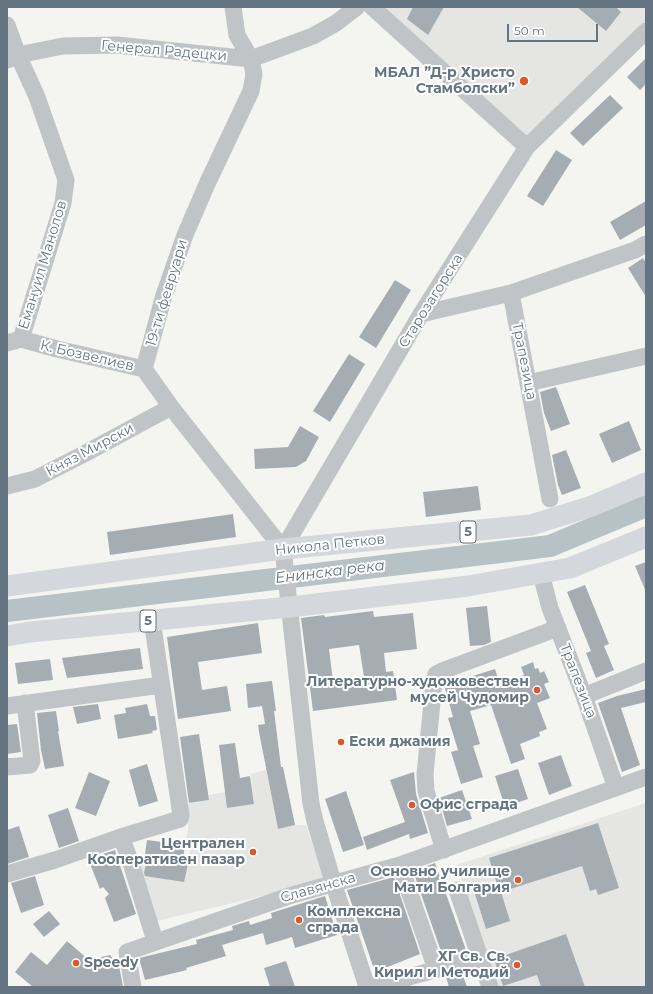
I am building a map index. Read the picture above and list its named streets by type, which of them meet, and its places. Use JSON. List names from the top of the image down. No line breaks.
{"streets":{"main road":["5","Никола Петков"],"street":["Генерал Радецки","Емануил Манолов","19-ти февруари","Старозагорска","К. Бозвелиев","Трапезица","Княз Мирски","Славянска"]},"crossings":[["Генерал Радецки","Емануил Манолов"],["Генерал Радецки","19-ти февруари"],["Емануил Манолов","К. Бозвелиев"],["19-ти февруари","К. Бозвелиев"],["Старозагорска","Никола Петков"],["Трапезица","5"],["Трапезица","Славянска"]],"water":["Енинска река"],"places":["МБАЛ ”Д-р Христо Стамболски”","Литературно-художовествен мусей Чудомир","Ески джамия","Офис сграда","Централен Кооперативен пазар","Основно училище Мати Болгария","Комплексна сграда","Speedy","ХГ Св. Св. Кирил и Методий"],"scale_bar":"50 m"}
